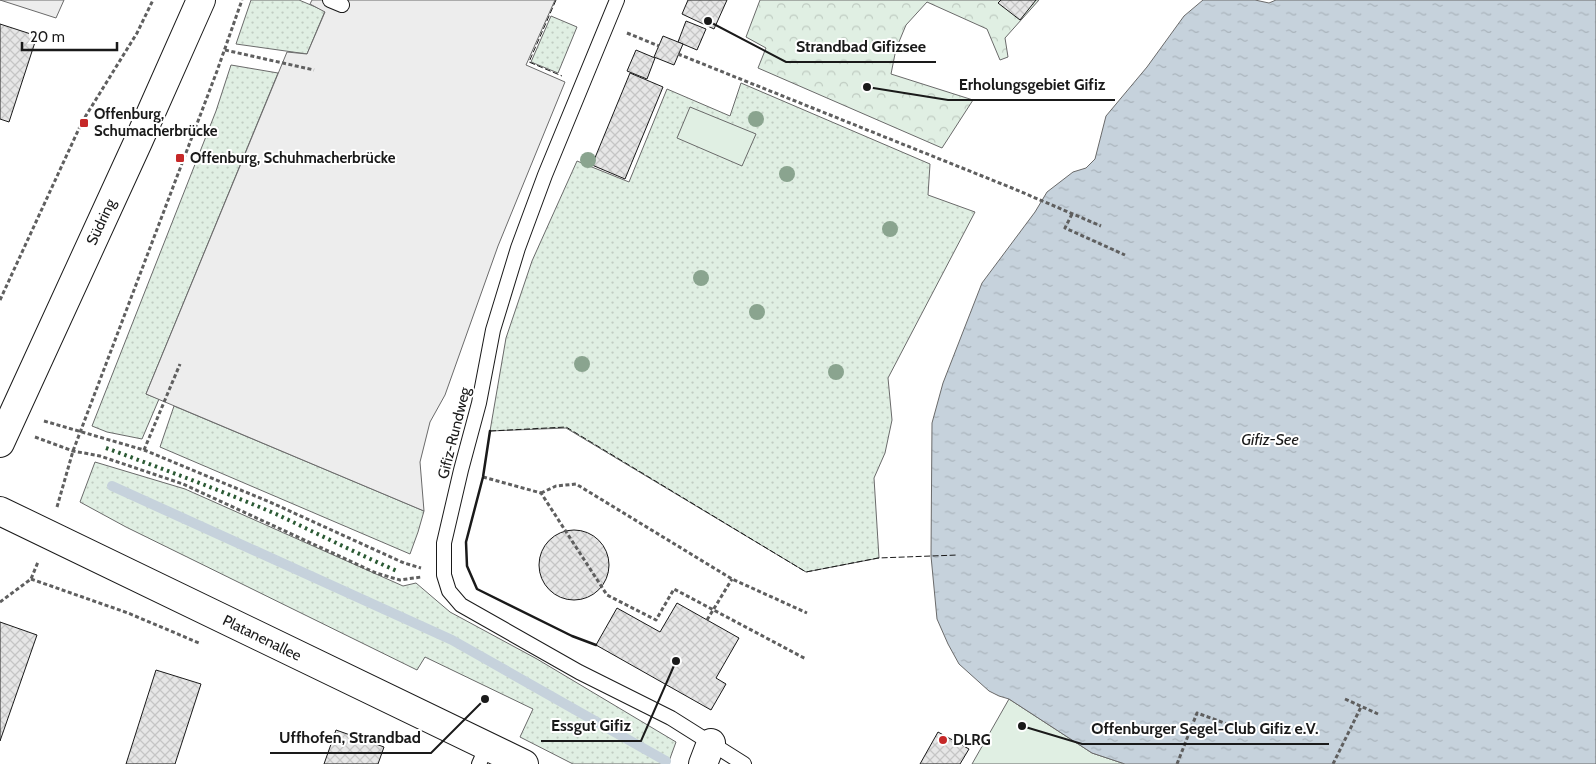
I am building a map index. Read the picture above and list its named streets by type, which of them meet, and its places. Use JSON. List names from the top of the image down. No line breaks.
{"streets":{"street":["Südring","Platanenallee"],"lane":["Gifiz-Rundweg"]},"water":["Gifiz-See"],"places":{"other":["Strandbad Gifizsee","Erholungsgebiet Gifiz","Essgut Gifiz","Uffhofen, Strandbad","Offenburger Segel-Club Gifiz e.V.","DLRG"],"transit":["Offenburg, Schumacherbrücke","Offenburg, Schuhmacherbrücke"]},"scale_bar":"20 m"}
